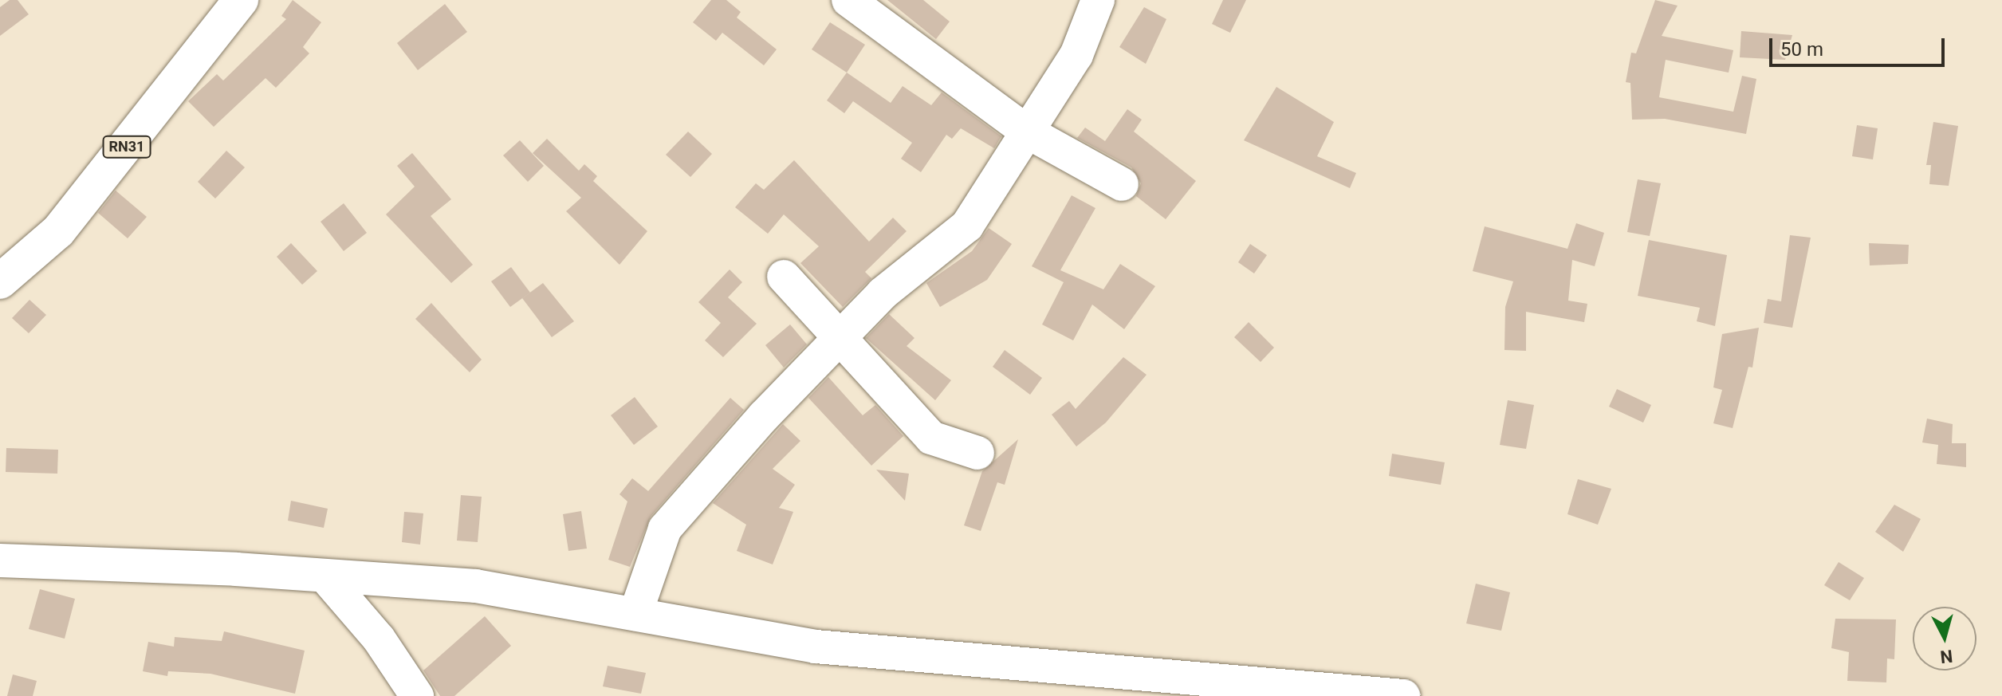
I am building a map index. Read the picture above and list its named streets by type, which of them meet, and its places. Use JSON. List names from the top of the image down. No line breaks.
{"streets":{"main road":["RN31"]},"scale_bar":"50 m","north":"bottom"}
